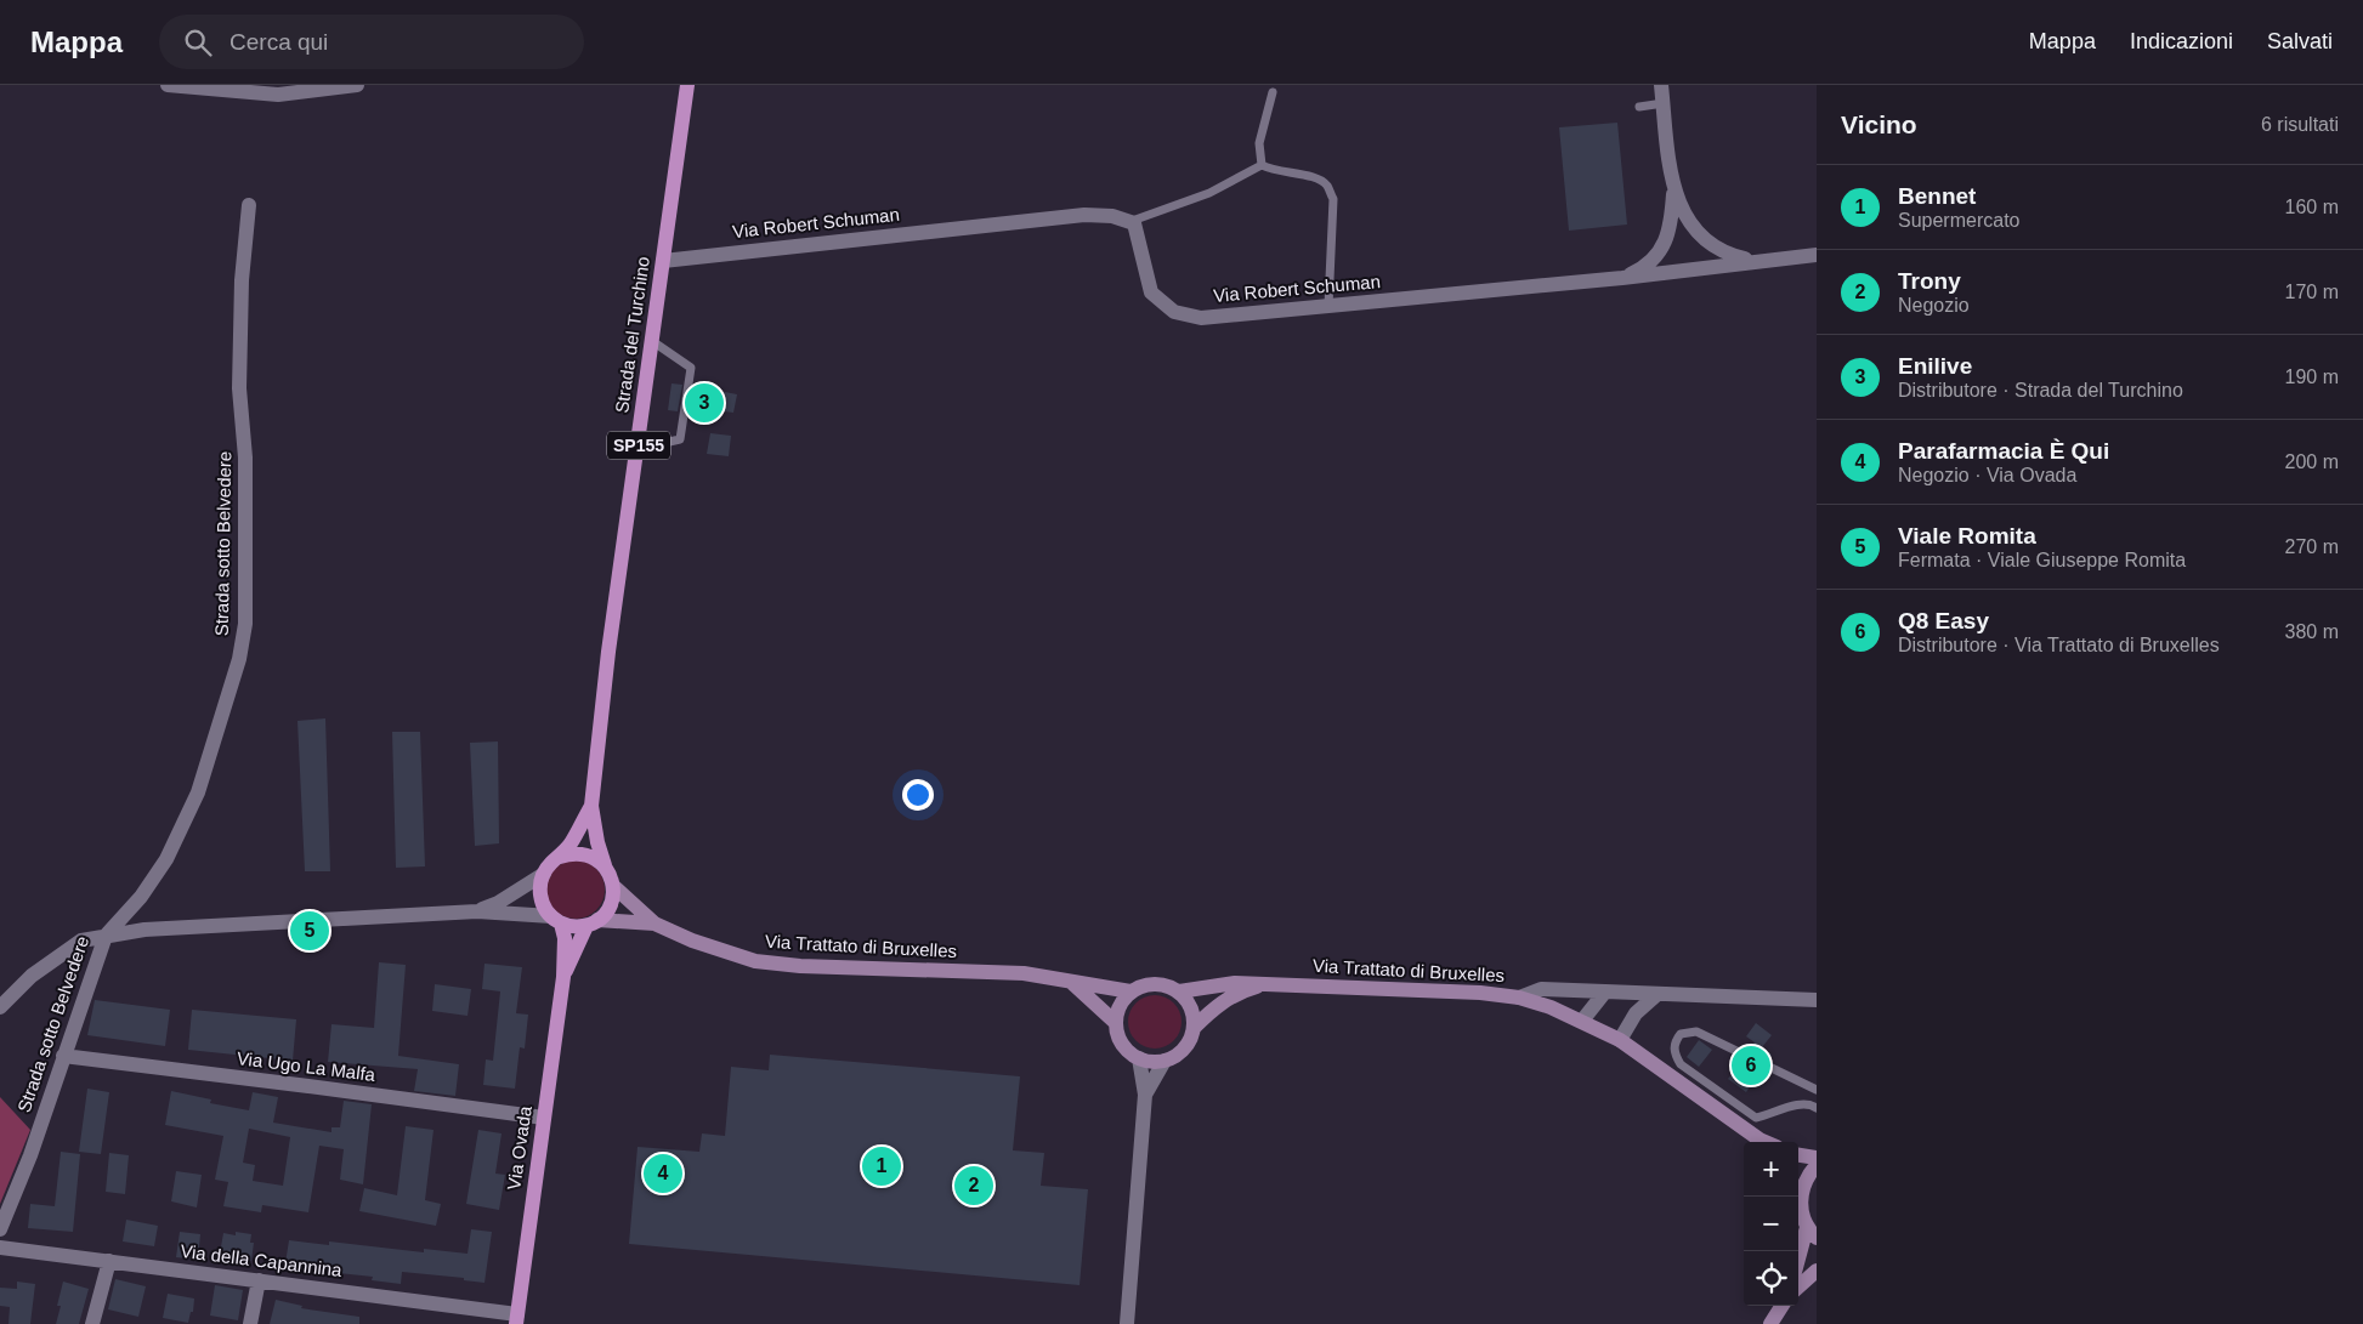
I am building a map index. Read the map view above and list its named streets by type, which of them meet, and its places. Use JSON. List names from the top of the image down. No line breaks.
{"streets":{"main road":["Strada del Turchino","SP155","Via Trattato di Bruxelles","Via Ovada"],"street":["Via Robert Schuman","Strada sotto Belvedere","Via Ugo La Malfa","Via della Capannina"]},"crossings":[["Via Robert Schuman","Strada del Turchino"],["Strada del Turchino","Via Trattato di Bruxelles"],["Strada del Turchino","Via Ovada"],["Strada sotto Belvedere","Via Ugo La Malfa"],["Via Trattato di Bruxelles","Via Ovada"],["Via Ugo La Malfa","Via Ovada"],["Via Ovada","Via della Capannina"]],"page":{"header":"Mappa","search":"Cerca qui","nav":["Mappa","Indicazioni","Salvati"],"heading":["Vicino","6 risultati"],"list":[{"mark":"1","name":"Bennet","note":"Supermercato","value":"160 m"},{"mark":"2","name":"Trony","note":"Negozio","value":"170 m"},{"mark":"3","name":"Enilive","note":"Distributore · Strada del Turchino","value":"190 m"},{"mark":"4","name":"Parafarmacia È Qui","note":"Negozio · Via Ovada","value":"200 m"},{"mark":"5","name":"Viale Romita","note":"Fermata · Viale Giuseppe Romita","value":"270 m"},{"mark":"6","name":"Q8 Easy","note":"Distributore · Via Trattato di Bruxelles","value":"380 m"}],"pins":["3","5","6","1","4","2"],"map_buttons":["+","−"]}}
